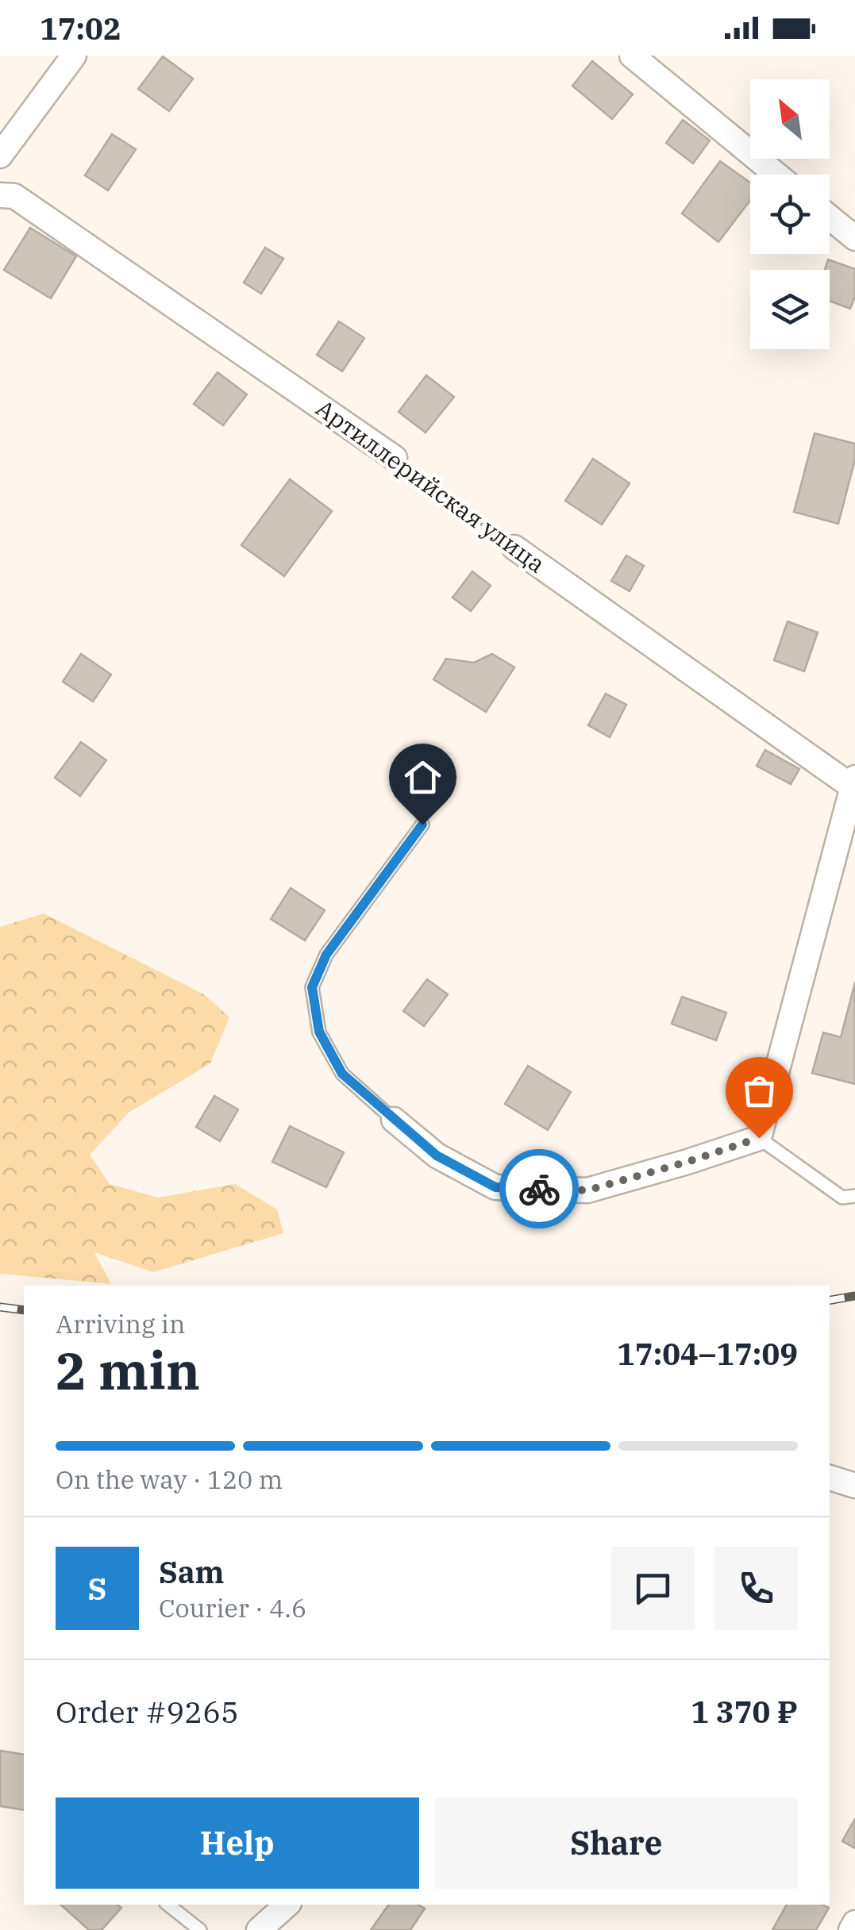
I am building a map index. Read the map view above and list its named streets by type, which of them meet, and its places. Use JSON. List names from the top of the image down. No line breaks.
{"streets":{"street":["Артиллерийская улица"]},"north":"top left","page":{"status":"17:02","heading":["2 min","Arriving in","17:04–17:09"],"panel":["Sam","Courier · 4.6","Order #9265","1 370 ₽"],"bar":"On the way · 120 m","round":"S","buttons":["Help","Share"]}}
